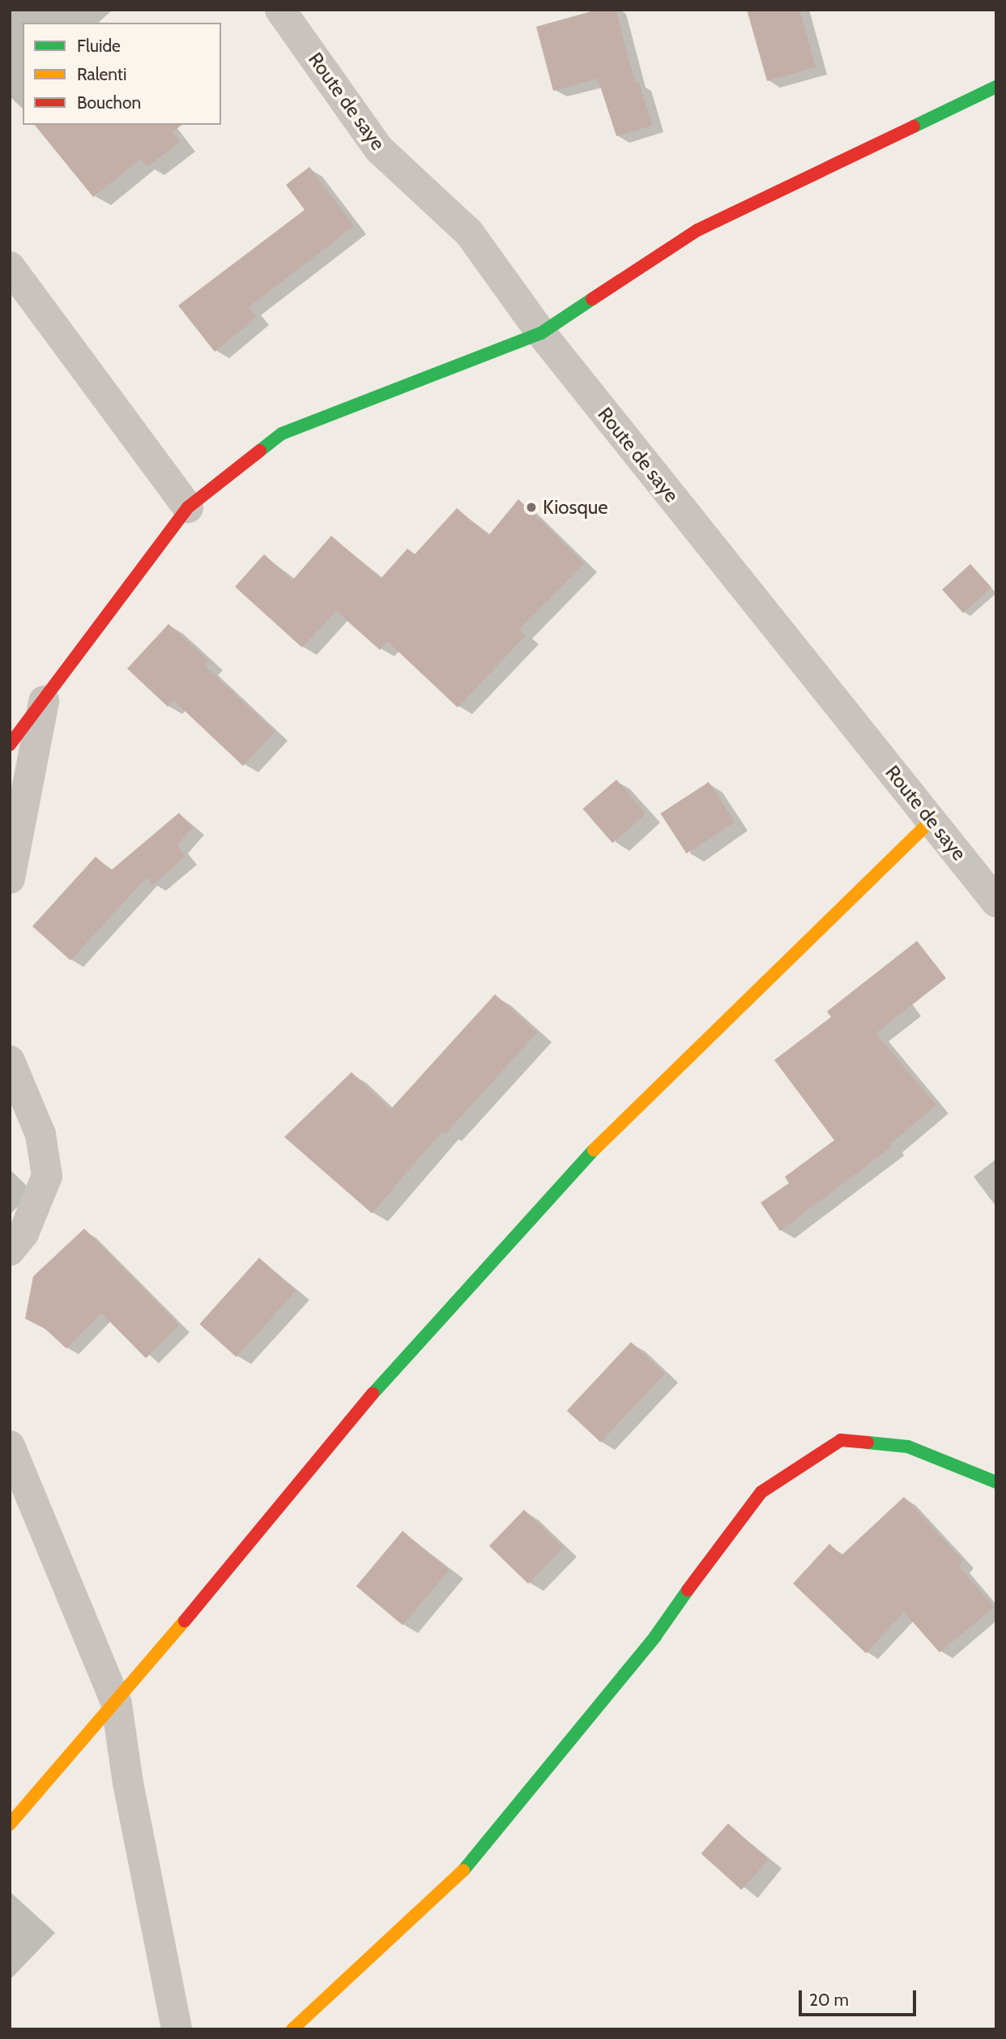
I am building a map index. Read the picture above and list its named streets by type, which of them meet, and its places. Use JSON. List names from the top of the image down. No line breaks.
{"streets":{"street":["Route de saye"]},"places":["Kiosque"],"legend":["Fluide","Ralenti","Bouchon"],"scale_bar":"20 m"}
